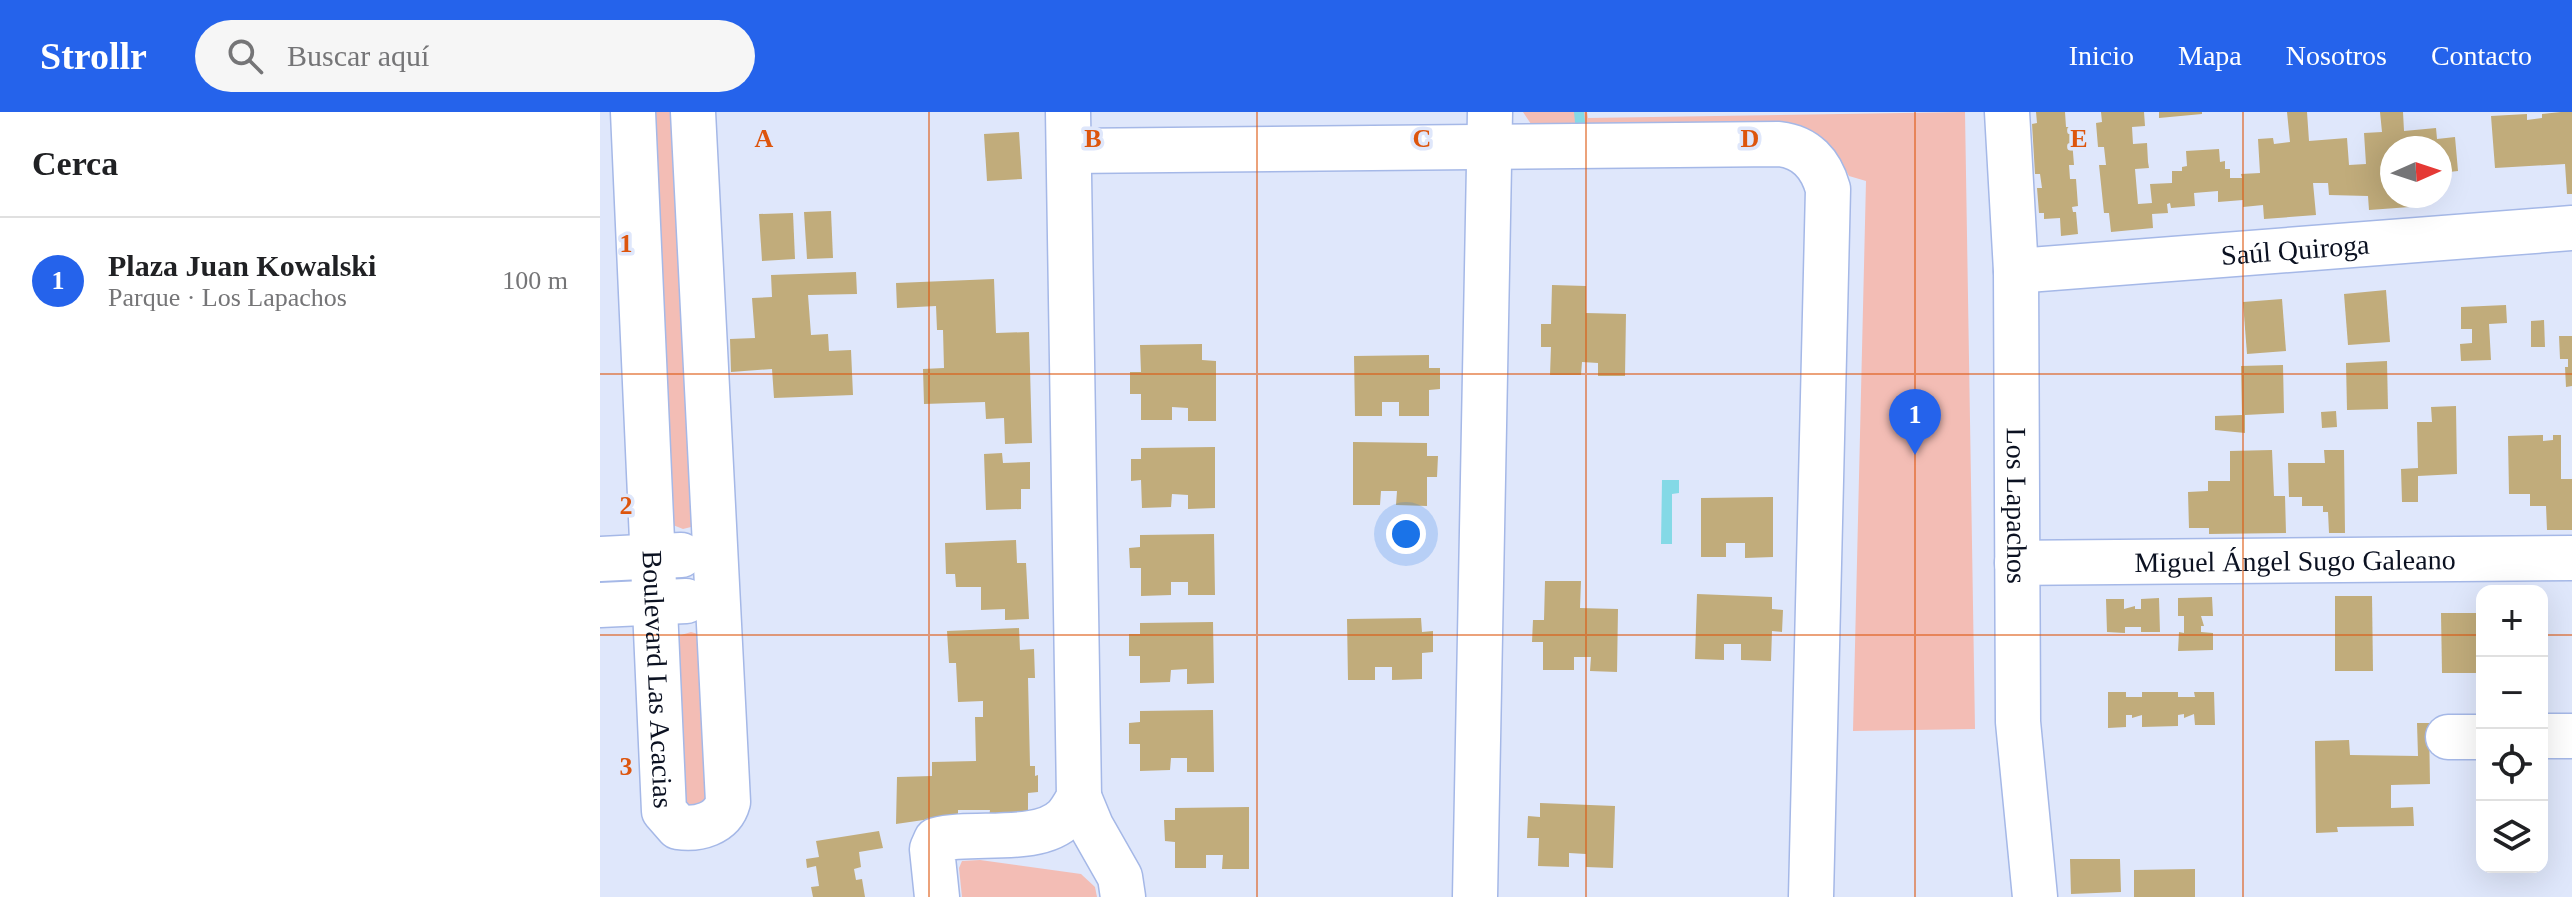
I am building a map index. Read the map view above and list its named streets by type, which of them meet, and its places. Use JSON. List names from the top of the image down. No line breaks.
{"streets":{"street":["Saúl Quiroga","Los Lapachos","Miguel Ángel Sugo Galeano","Boulevard Las Acacias"]},"crossings":[["Saúl Quiroga","Los Lapachos"],["Los Lapachos","Miguel Ángel Sugo Galeano"]],"north":"right","page":{"header":"Strollr","search":"Buscar aquí","nav":["Inicio","Mapa","Nosotros","Contacto"],"heading":"Cerca","list":[{"mark":"1","name":"Plaza Juan Kowalski","note":"Parque · Los Lapachos","value":"100 m"}],"pins":"1","map_buttons":["+","−"]},"grid":{"columns":["A","B","C","D","E"],"rows":["1","2","3"]}}
